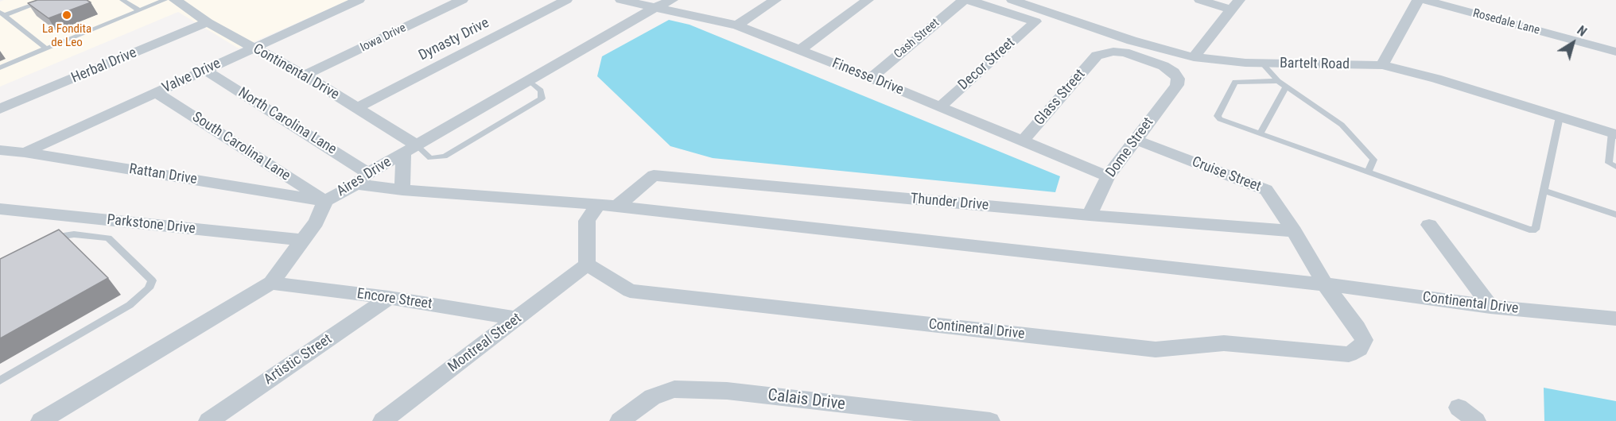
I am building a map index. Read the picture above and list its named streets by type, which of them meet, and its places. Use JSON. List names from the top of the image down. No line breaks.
{"streets":{"street":["Rosedale Lane","Iowa Drive","Cash Street","Dynasty Drive","Decor Street","Bartelt Road","Herbal Drive","Continental Drive","Valve Drive","Finesse Drive","Glass Street","North Carolina Lane","South Carolina Lane","Dome Street","Rattan Drive","Cruise Street","Aires Drive","Thunder Drive","Parkstone Drive","Encore Street","Montreal Street","Artistic Street","Calais Drive"]},"crossings":[["Iowa Drive","Continental Drive"],["Cash Street","Finesse Drive"],["Dynasty Drive","Continental Drive"],["Decor Street","Finesse Drive"],["Herbal Drive","Continental Drive"],["Continental Drive","Valve Drive"],["Continental Drive","North Carolina Lane"],["Continental Drive","Cruise Street"],["Continental Drive","Aires Drive"],["Continental Drive","Thunder Drive"],["Continental Drive","Montreal Street"],["Valve Drive","North Carolina Lane"],["Valve Drive","South Carolina Lane"],["Valve Drive","Rattan Drive"],["Finesse Drive","Glass Street"],["Finesse Drive","Dome Street"],["Finesse Drive","Aires Drive"],["Glass Street","Dome Street"],["North Carolina Lane","Aires Drive"],["South Carolina Lane","Rattan Drive"],["South Carolina Lane","Aires Drive"],["Dome Street","Cruise Street"],["Dome Street","Thunder Drive"],["Rattan Drive","Aires Drive"],["Cruise Street","Thunder Drive"],["Aires Drive","Parkstone Drive"],["Aires Drive","Encore Street"],["Encore Street","Montreal Street"],["Encore Street","Artistic Street"]],"places":["La Fondita de Leo"],"north":"top right"}
